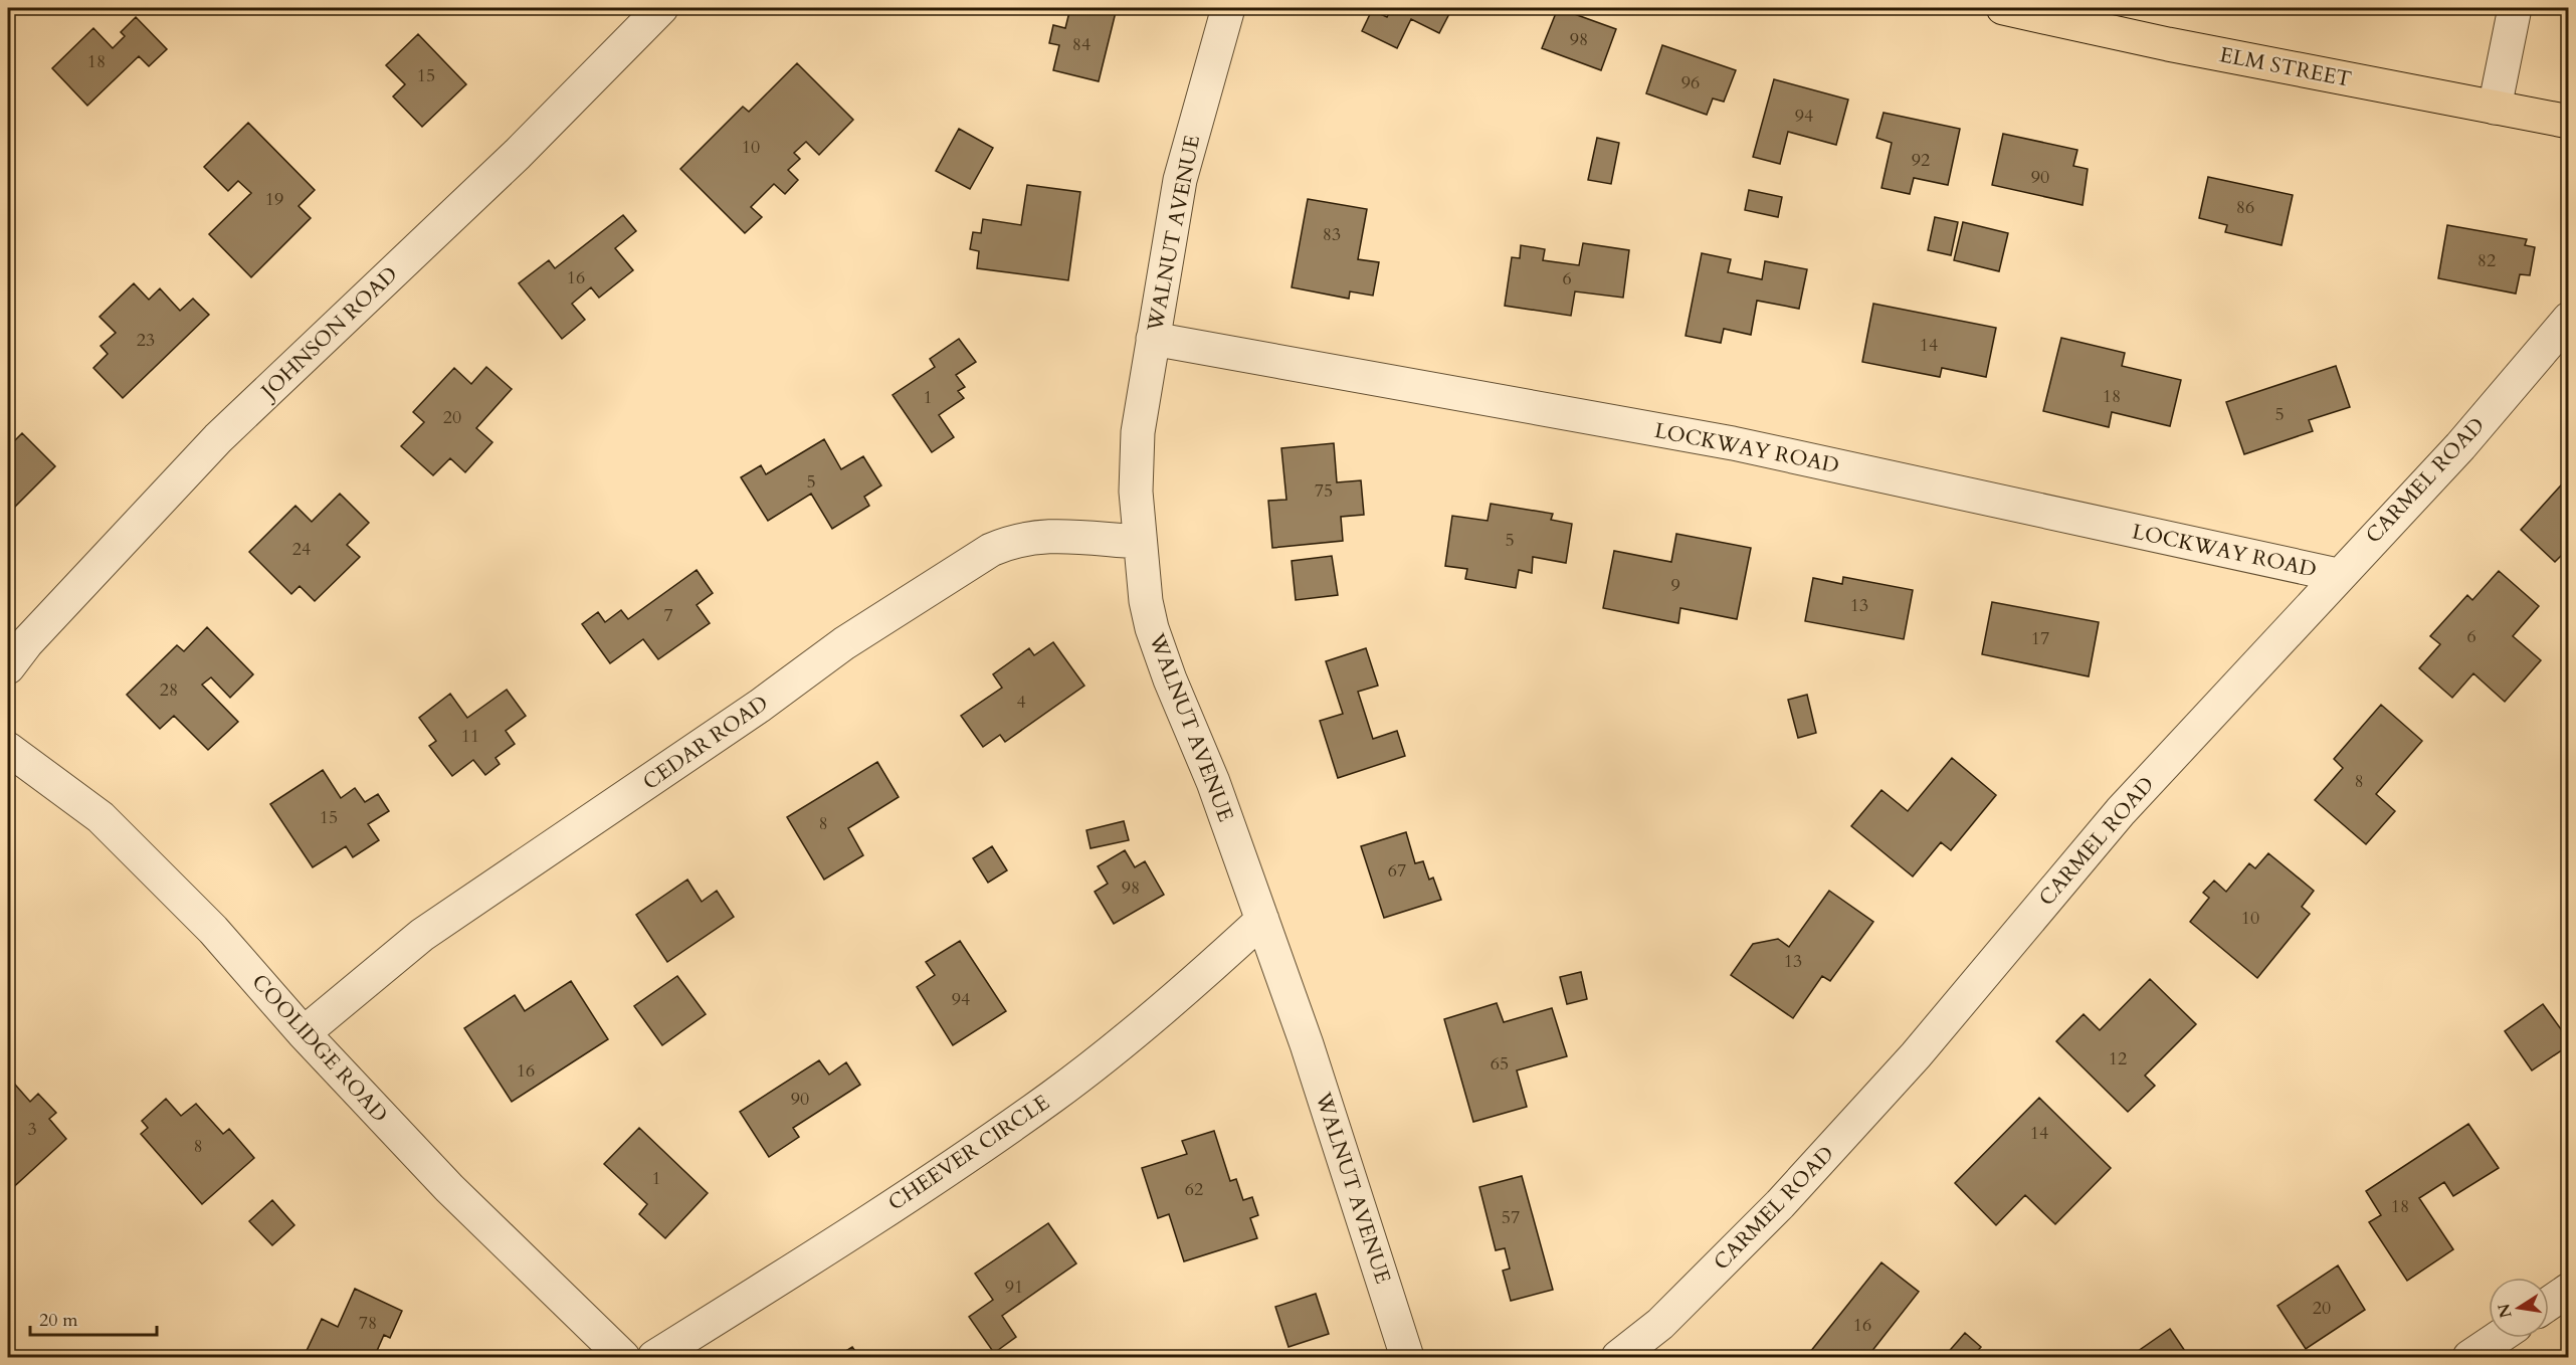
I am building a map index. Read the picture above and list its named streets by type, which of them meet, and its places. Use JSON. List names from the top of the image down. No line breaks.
{"streets":{"main road":["ELM STREET"],"street":["WALNUT AVENUE","JOHNSON ROAD","LOCKWAY ROAD","CARMEL ROAD","CEDAR ROAD","COOLIDGE ROAD","CHEEVER CIRCLE"]},"crossings":[["WALNUT AVENUE","LOCKWAY ROAD"],["WALNUT AVENUE","CEDAR ROAD"],["WALNUT AVENUE","CHEEVER CIRCLE"],["LOCKWAY ROAD","CARMEL ROAD"],["CEDAR ROAD","COOLIDGE ROAD"]],"house_numbers":["98","84","18","15","96","94","10","92","90","19","86","83","82","16","6","23","14","18","1","5","20","5","75","5","24","9","13","7","6","17","28","4","11","8","15","8","67","98","10","13","94","12","65","16","90","3","14","8","1","62","18","57","91","20","78","16"],"scale_bar":"20 m","north":"left"}
